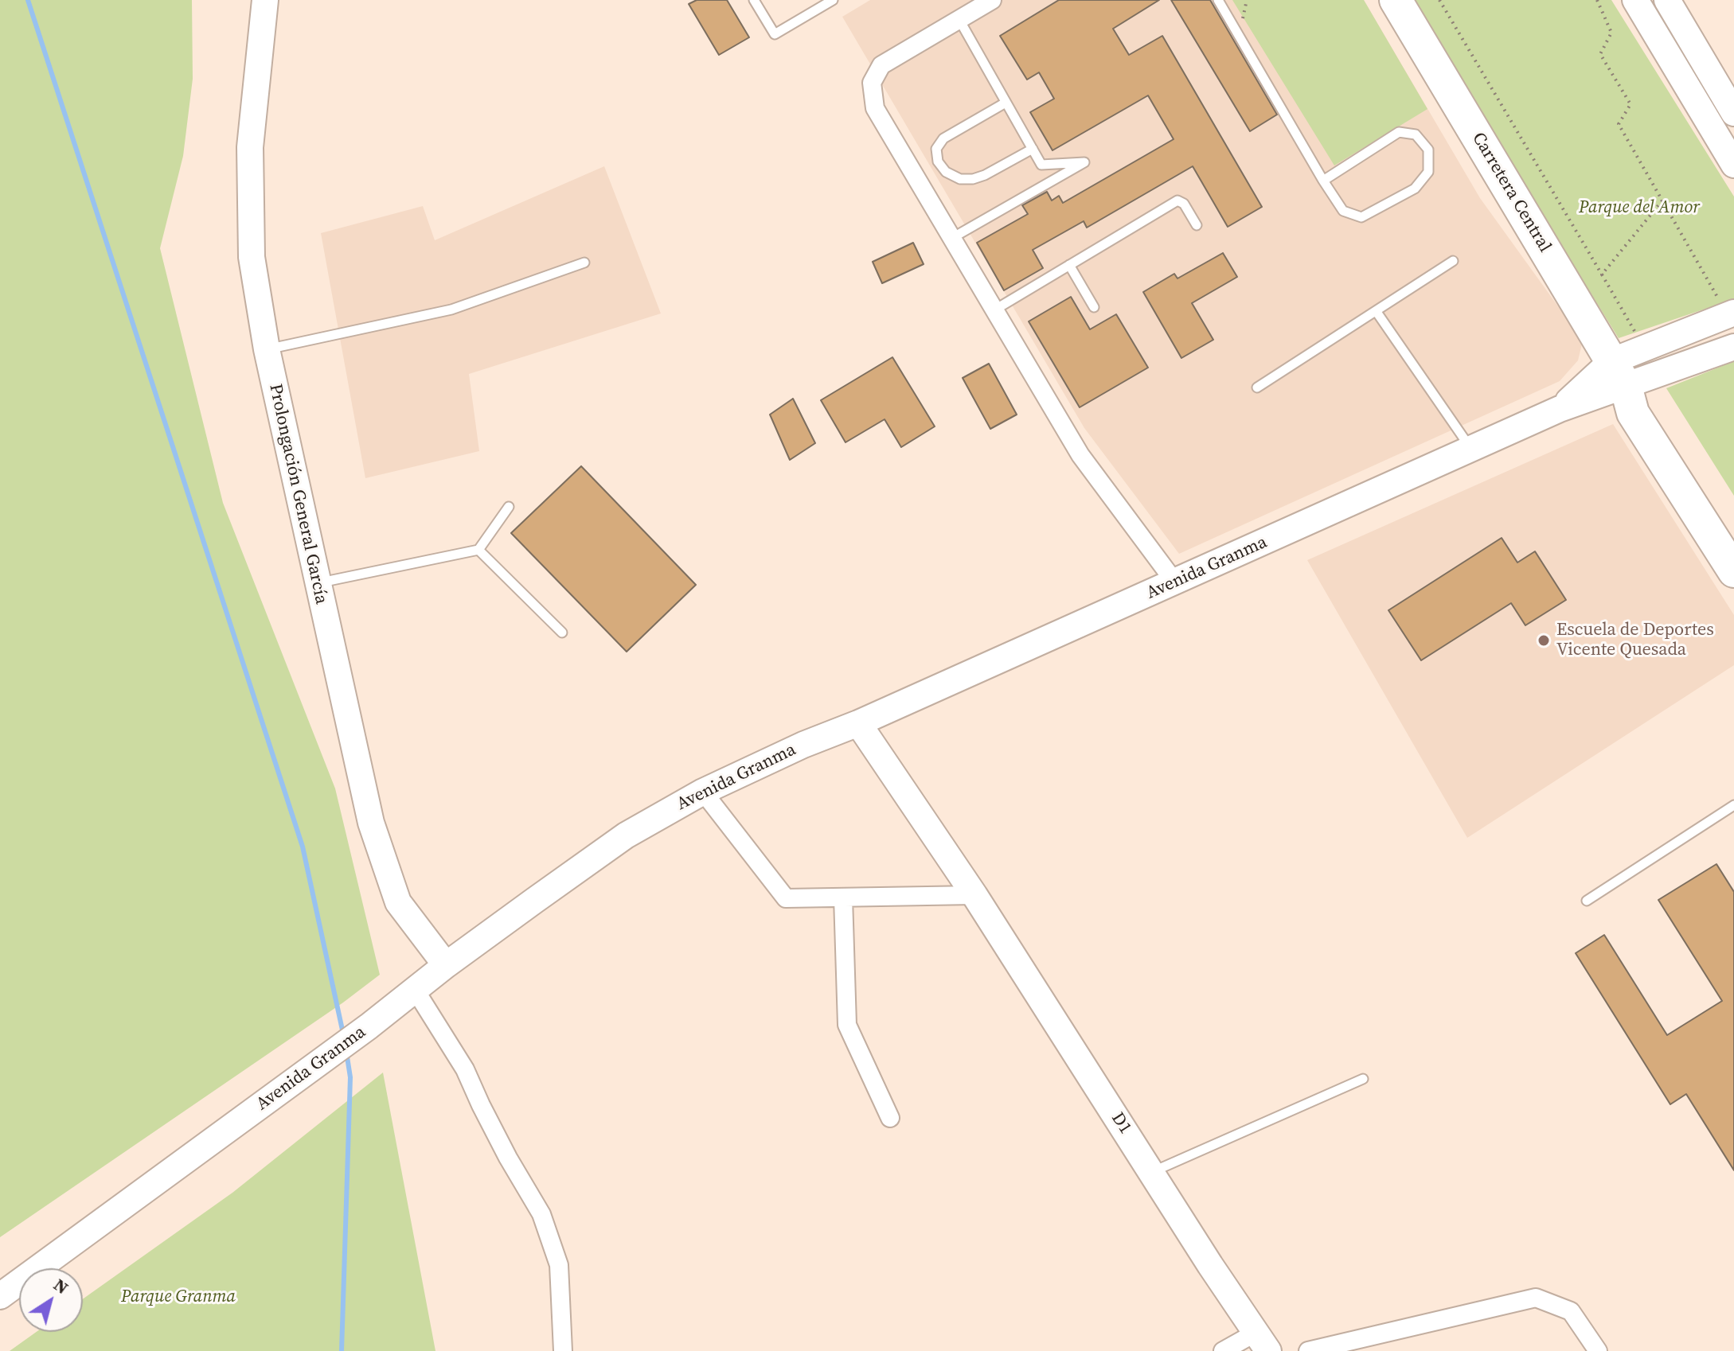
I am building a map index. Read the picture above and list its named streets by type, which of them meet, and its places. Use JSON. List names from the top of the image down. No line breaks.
{"streets":{"highway":["Carretera Central"],"main road":["Prolongación General García","Avenida Granma","D1"]},"crossings":[["Carretera Central","Avenida Granma"],["Prolongación General García","Avenida Granma"],["Avenida Granma","D1"]],"parks":["Parque del Amor","Parque Granma"],"places":["Escuela de Deportes Vicente Quesada"],"north":"top right"}
